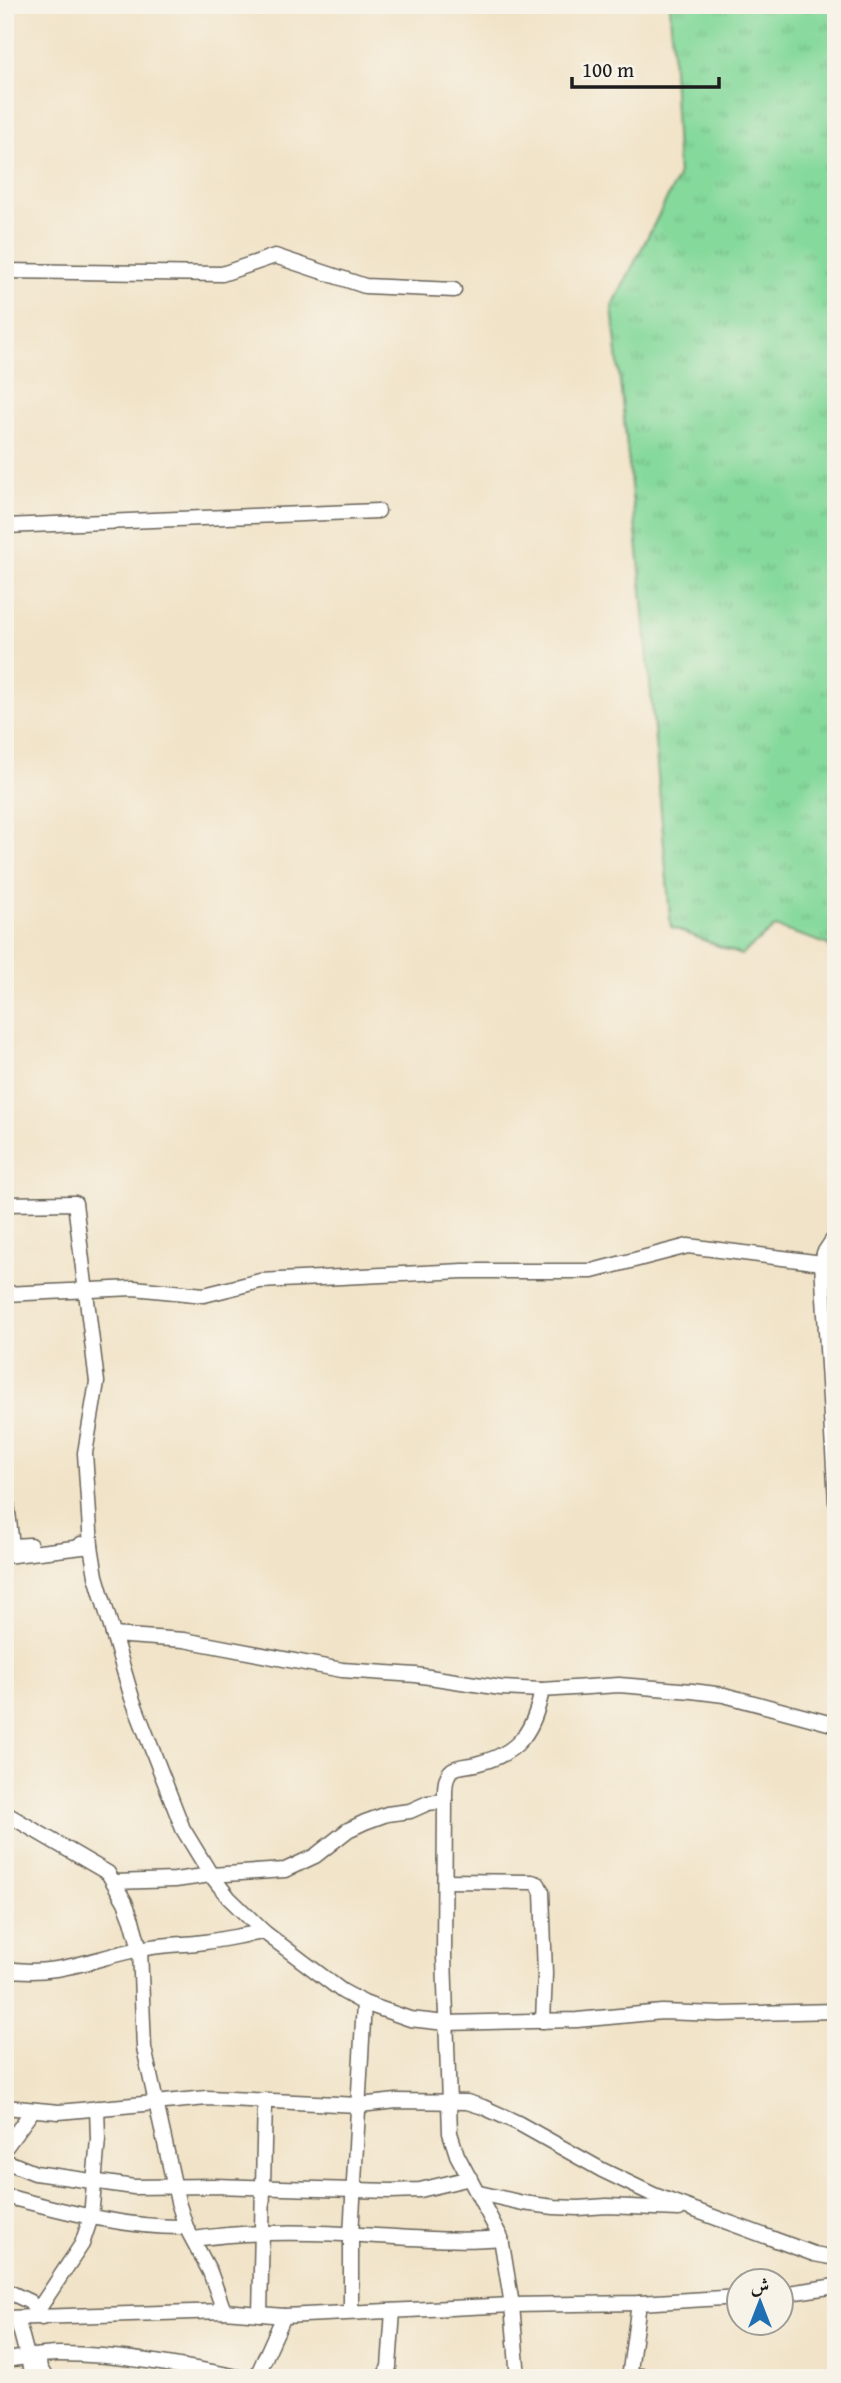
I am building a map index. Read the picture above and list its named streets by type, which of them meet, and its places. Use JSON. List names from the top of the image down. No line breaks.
{"scale_bar":"100 m","north":"top"}
